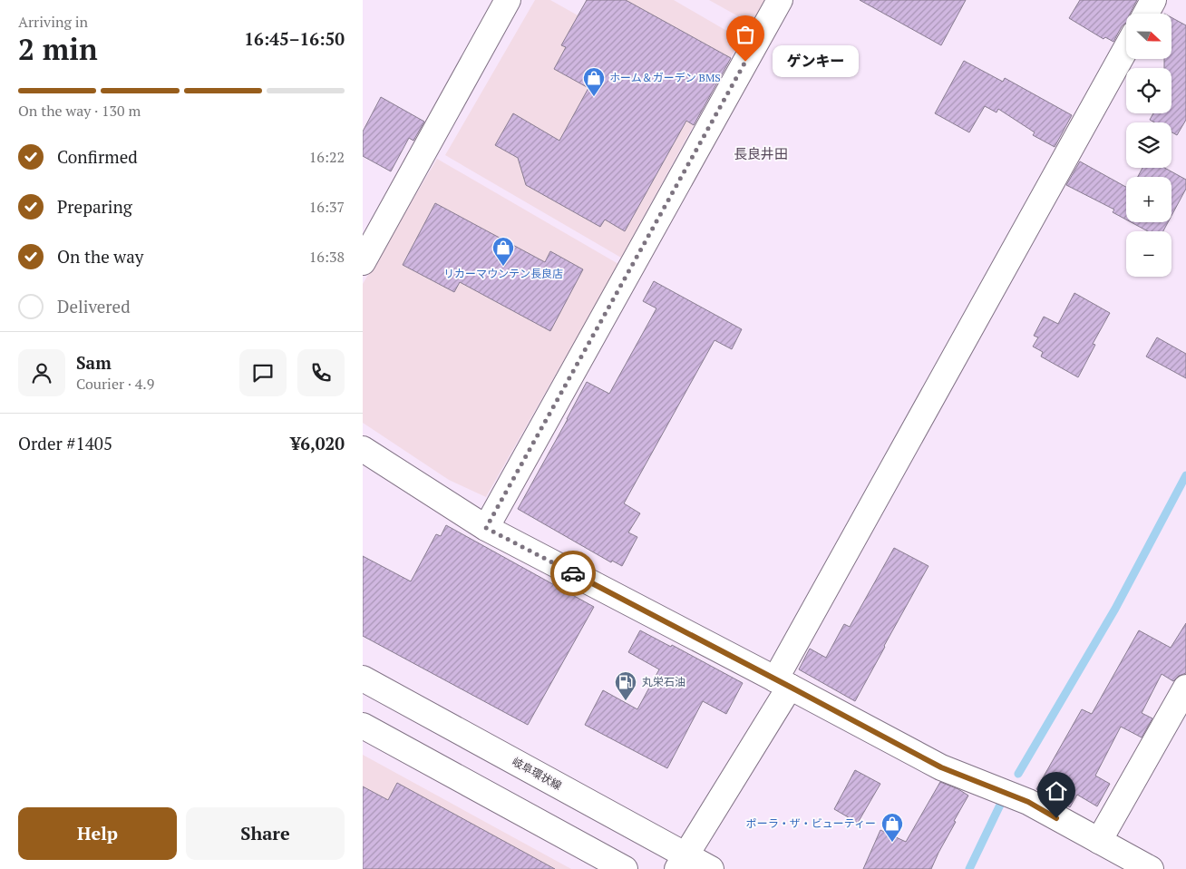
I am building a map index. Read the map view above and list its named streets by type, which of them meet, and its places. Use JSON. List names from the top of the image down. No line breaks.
{"streets":{"street":["岐阜環状線"]},"districts":["長良井田"],"places":{"other":["ゲンキー"],"shop":["ホーム＆ガーデン BMS","リカーマウンテン長良店","ポーラ・ザ・ビューティー"],"fuel station":["丸栄石油"]},"north":"right","page":{"heading":["2 min","Arriving in","16:45–16:50"],"panel":["Sam","Courier · 4.9","Order #1405","¥6,020"],"map_buttons":["+","−"],"bubble":"ゲンキー","bar":"On the way · 130 m","list":[["Confirmed","16:22"],["Preparing","16:37"],["On the way","16:38"],"Delivered"],"buttons":["Help","Share"]}}
